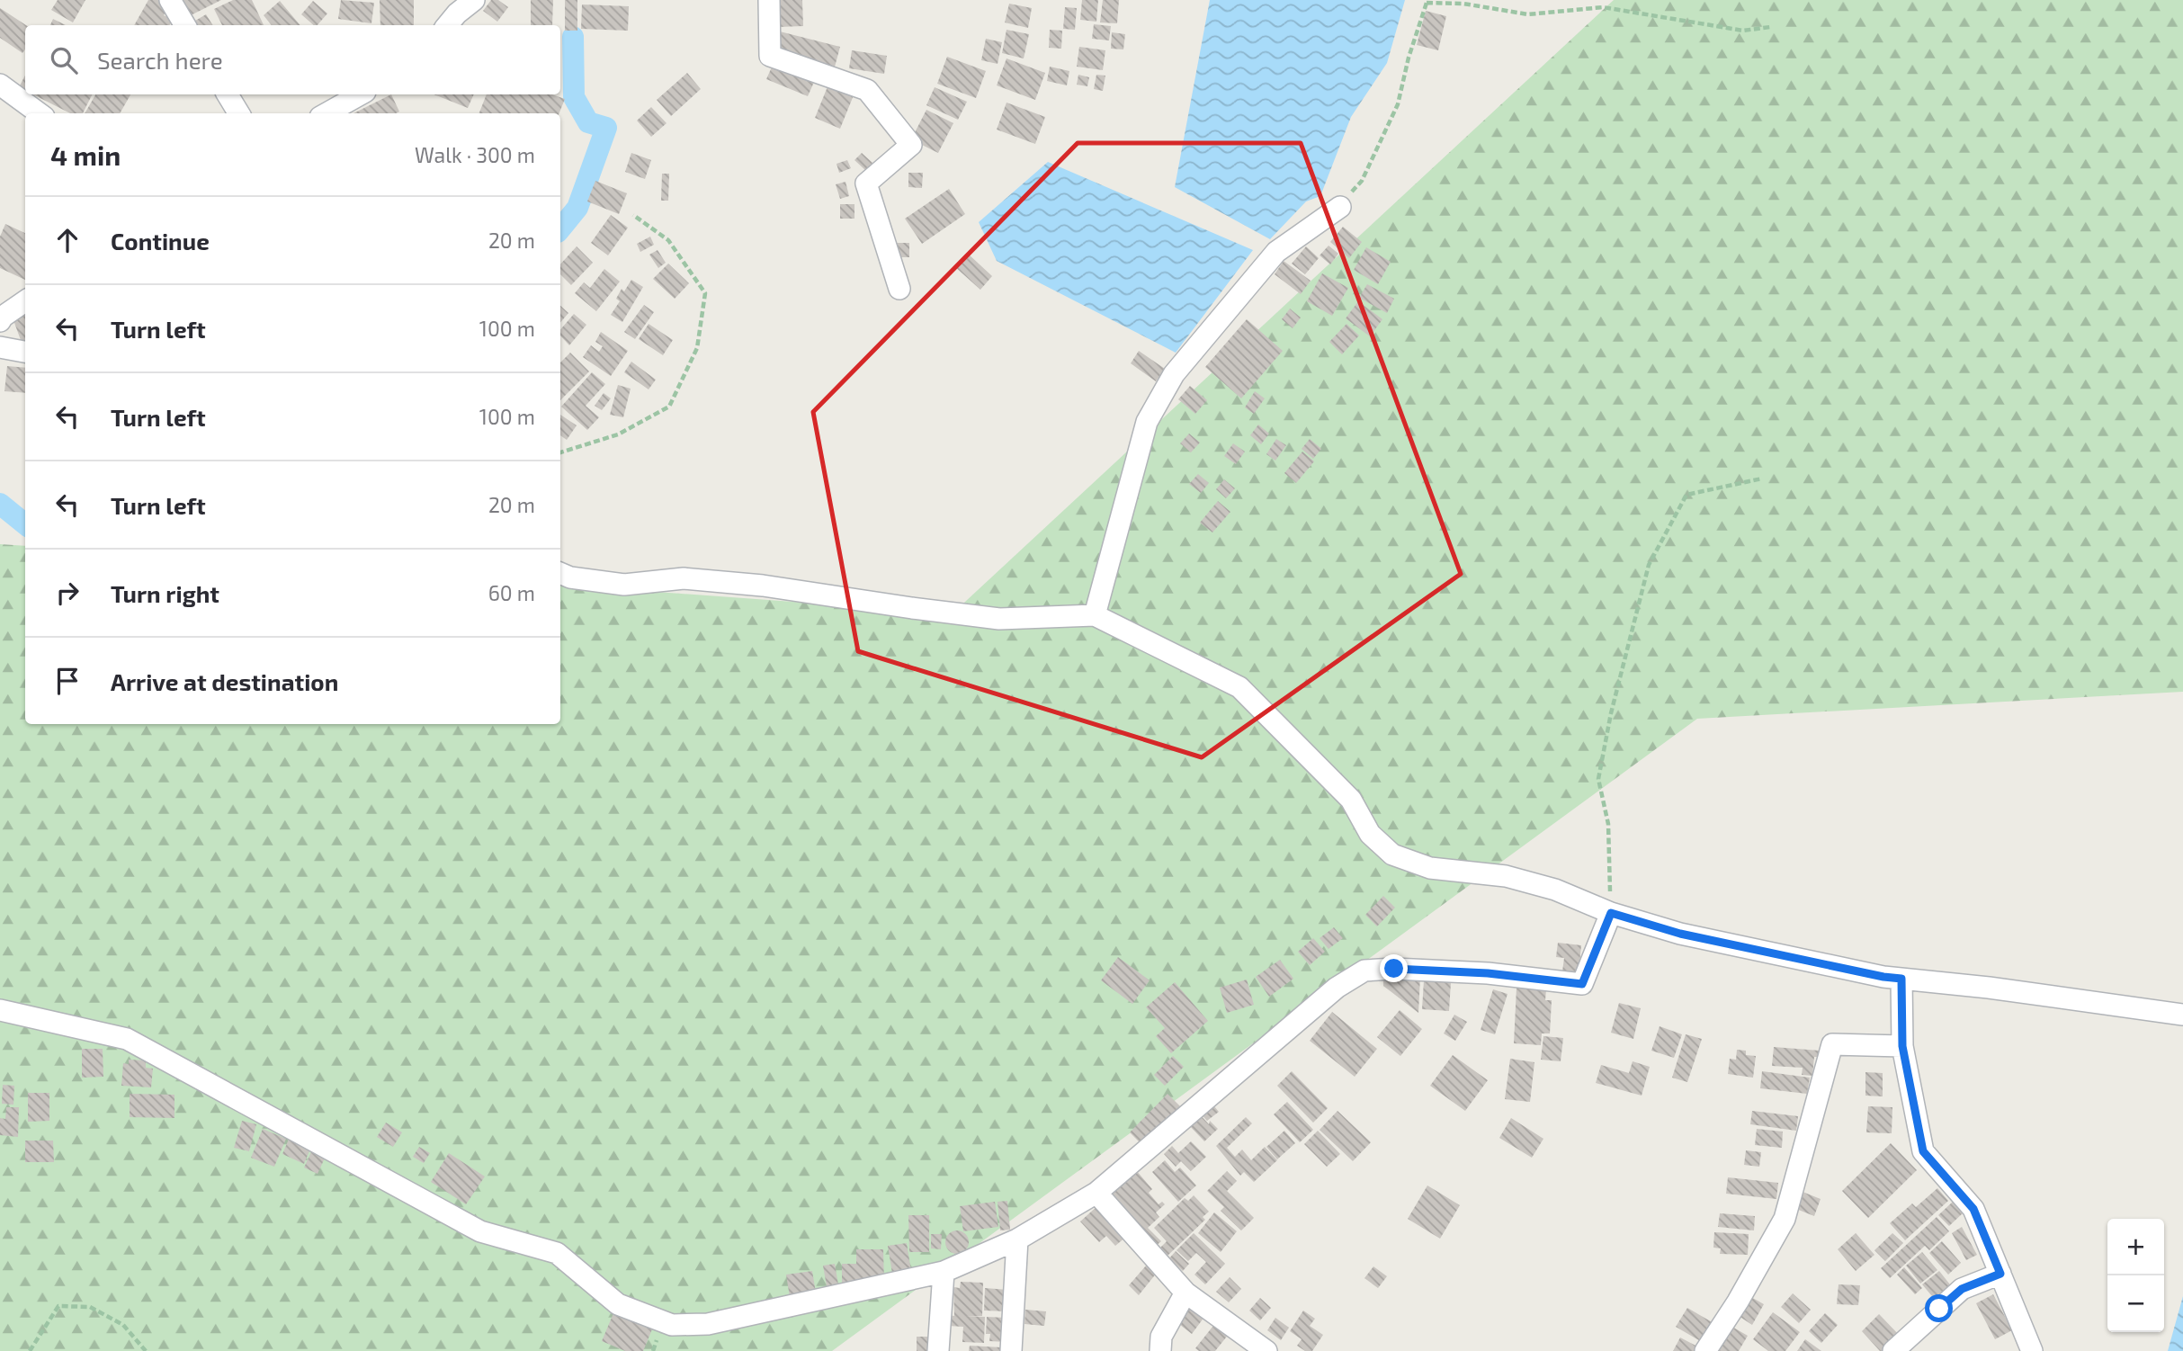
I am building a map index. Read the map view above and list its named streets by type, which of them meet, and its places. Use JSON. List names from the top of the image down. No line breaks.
{"page":{"search":"Search here","heading":["4 min","Walk · 300 m"],"list":[["Continue","20 m"],["Turn left","100 m"],["Turn left","100 m"],["Turn left","20 m"],["Turn right","60 m"],"Arrive at destination"],"map_buttons":["+","−"]}}
